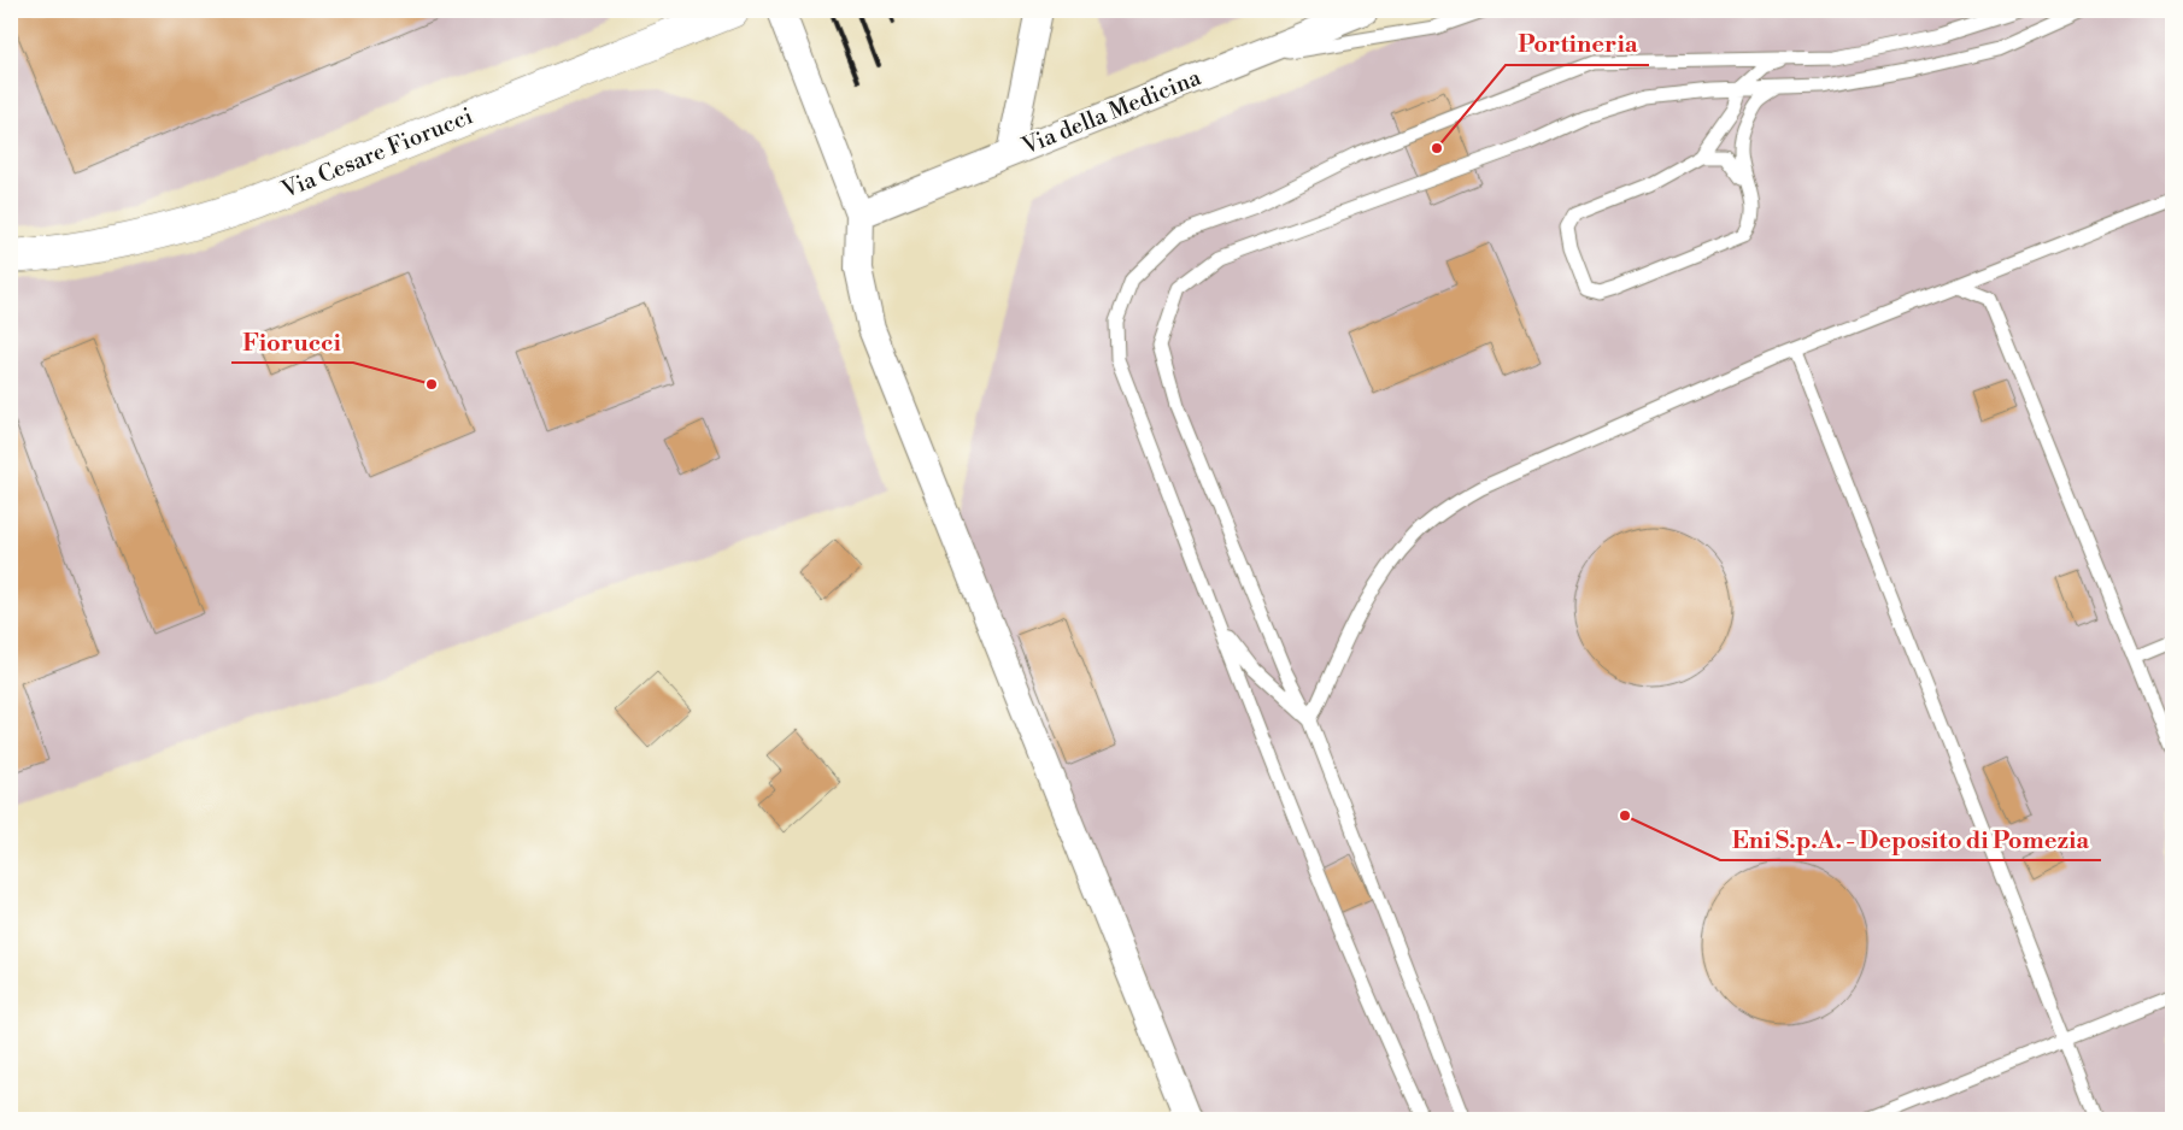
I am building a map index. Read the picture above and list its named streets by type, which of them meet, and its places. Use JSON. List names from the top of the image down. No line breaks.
{"streets":{"street":["Via della Medicina","Via Cesare Fiorucci"]},"places":["Portineria","Fiorucci","Eni S.p.A. - Deposito di Pomezia"]}
